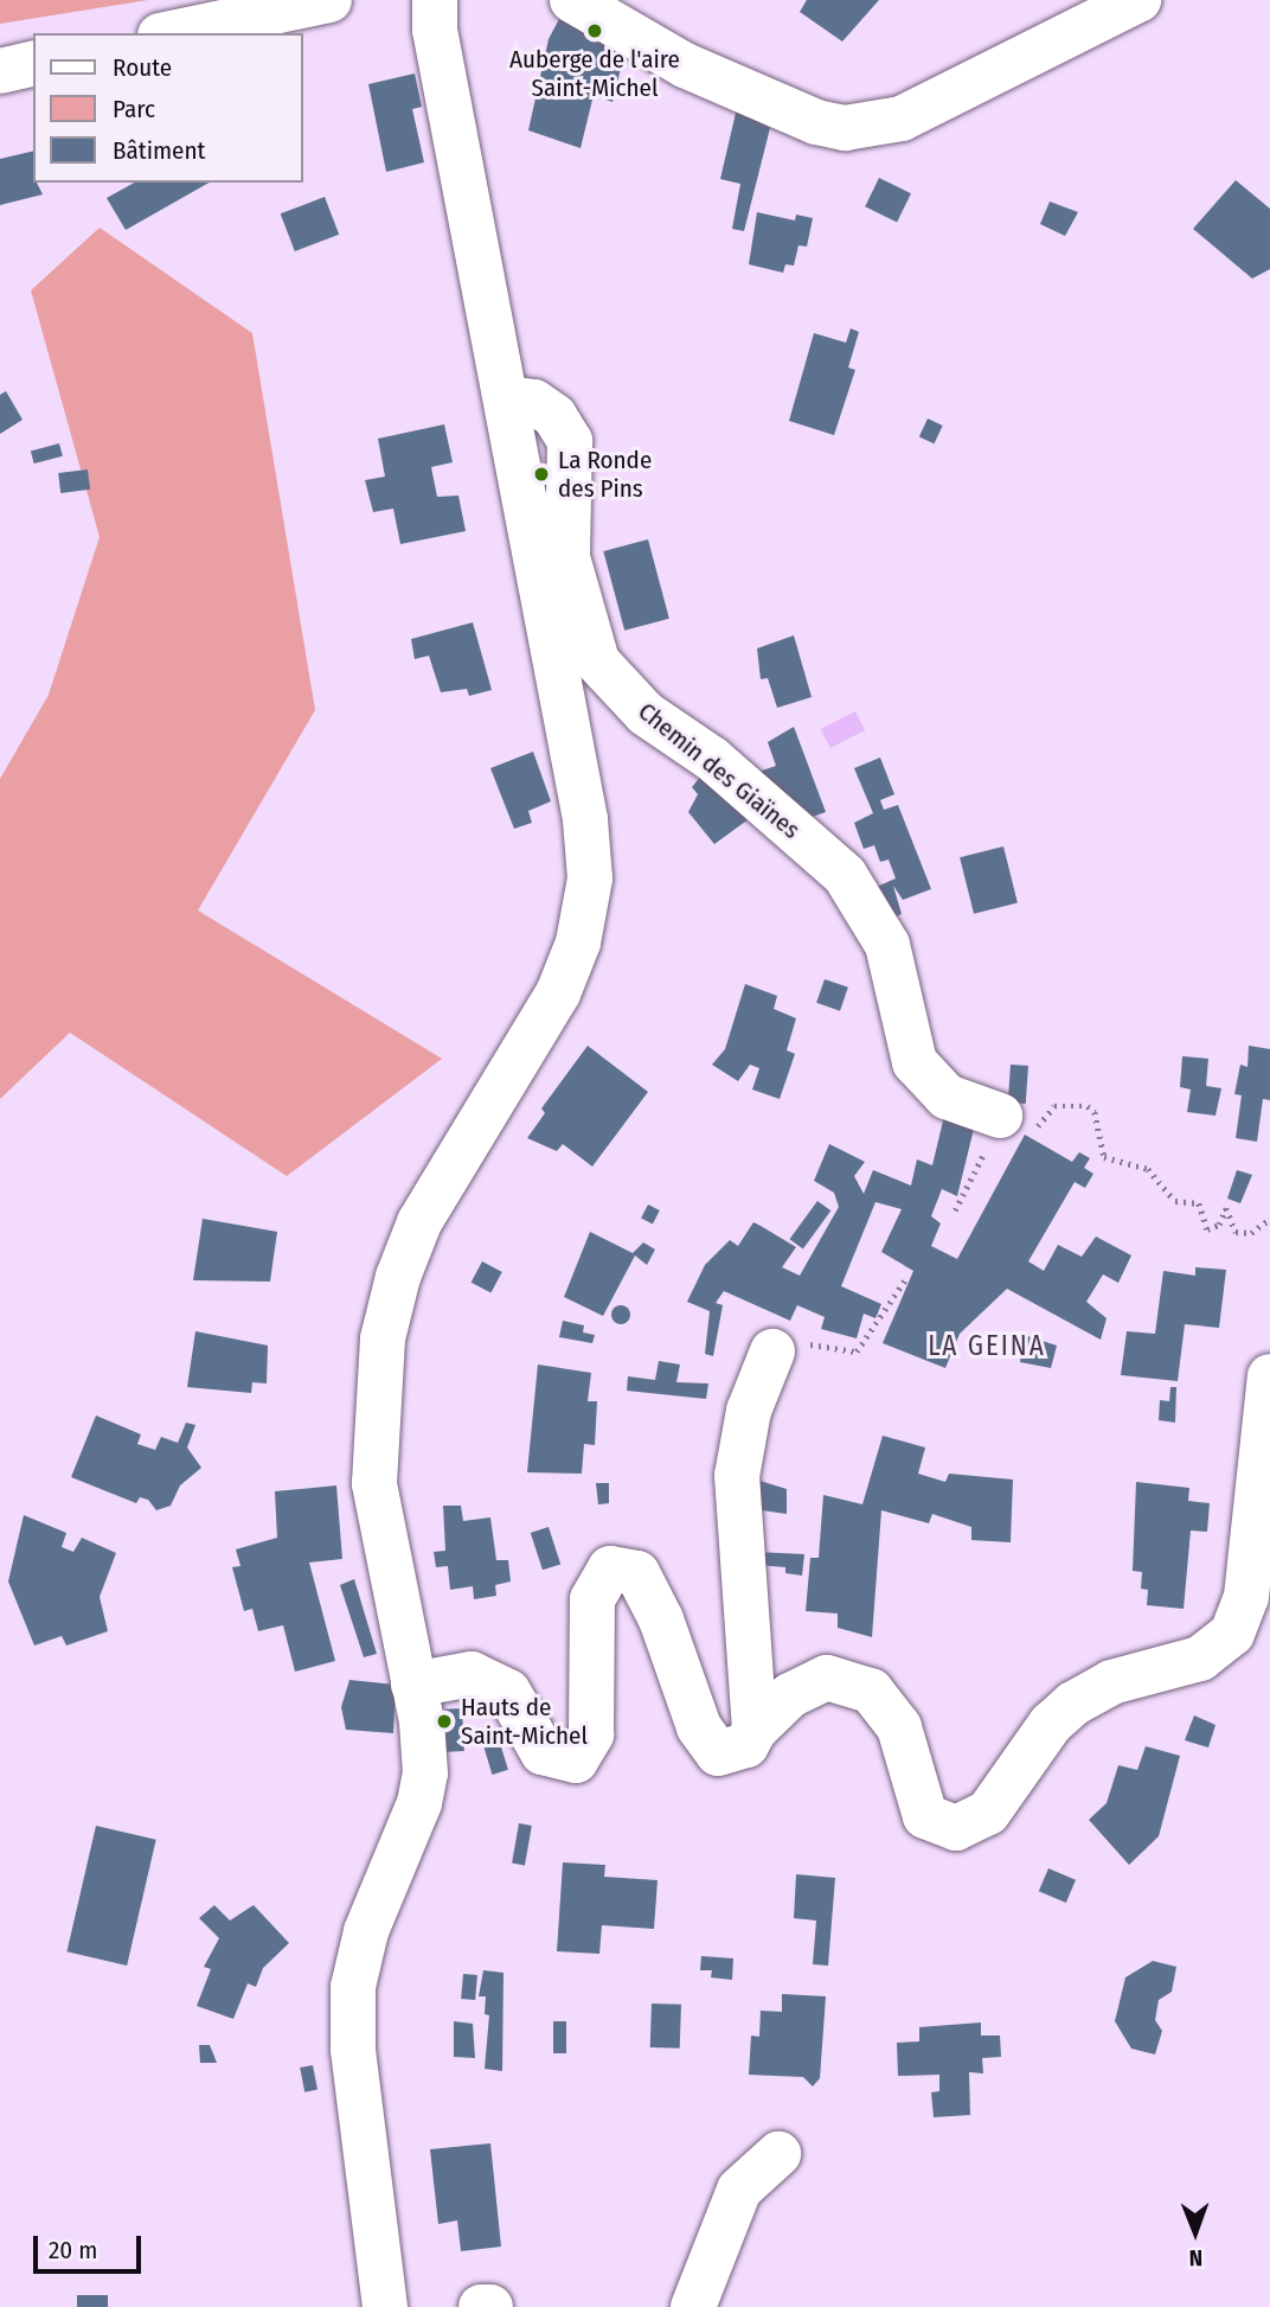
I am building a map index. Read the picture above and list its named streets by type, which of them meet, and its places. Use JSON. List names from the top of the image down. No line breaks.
{"streets":{"street":["Chemin des Giaïnes"]},"districts":["LA GEINA"],"places":["Auberge de l'aire Saint-Michel","La Ronde des Pins","Hauts de Saint-Michel"],"legend":["Route","Parc","Bâtiment"],"scale_bar":"20 m","north":"bottom"}
